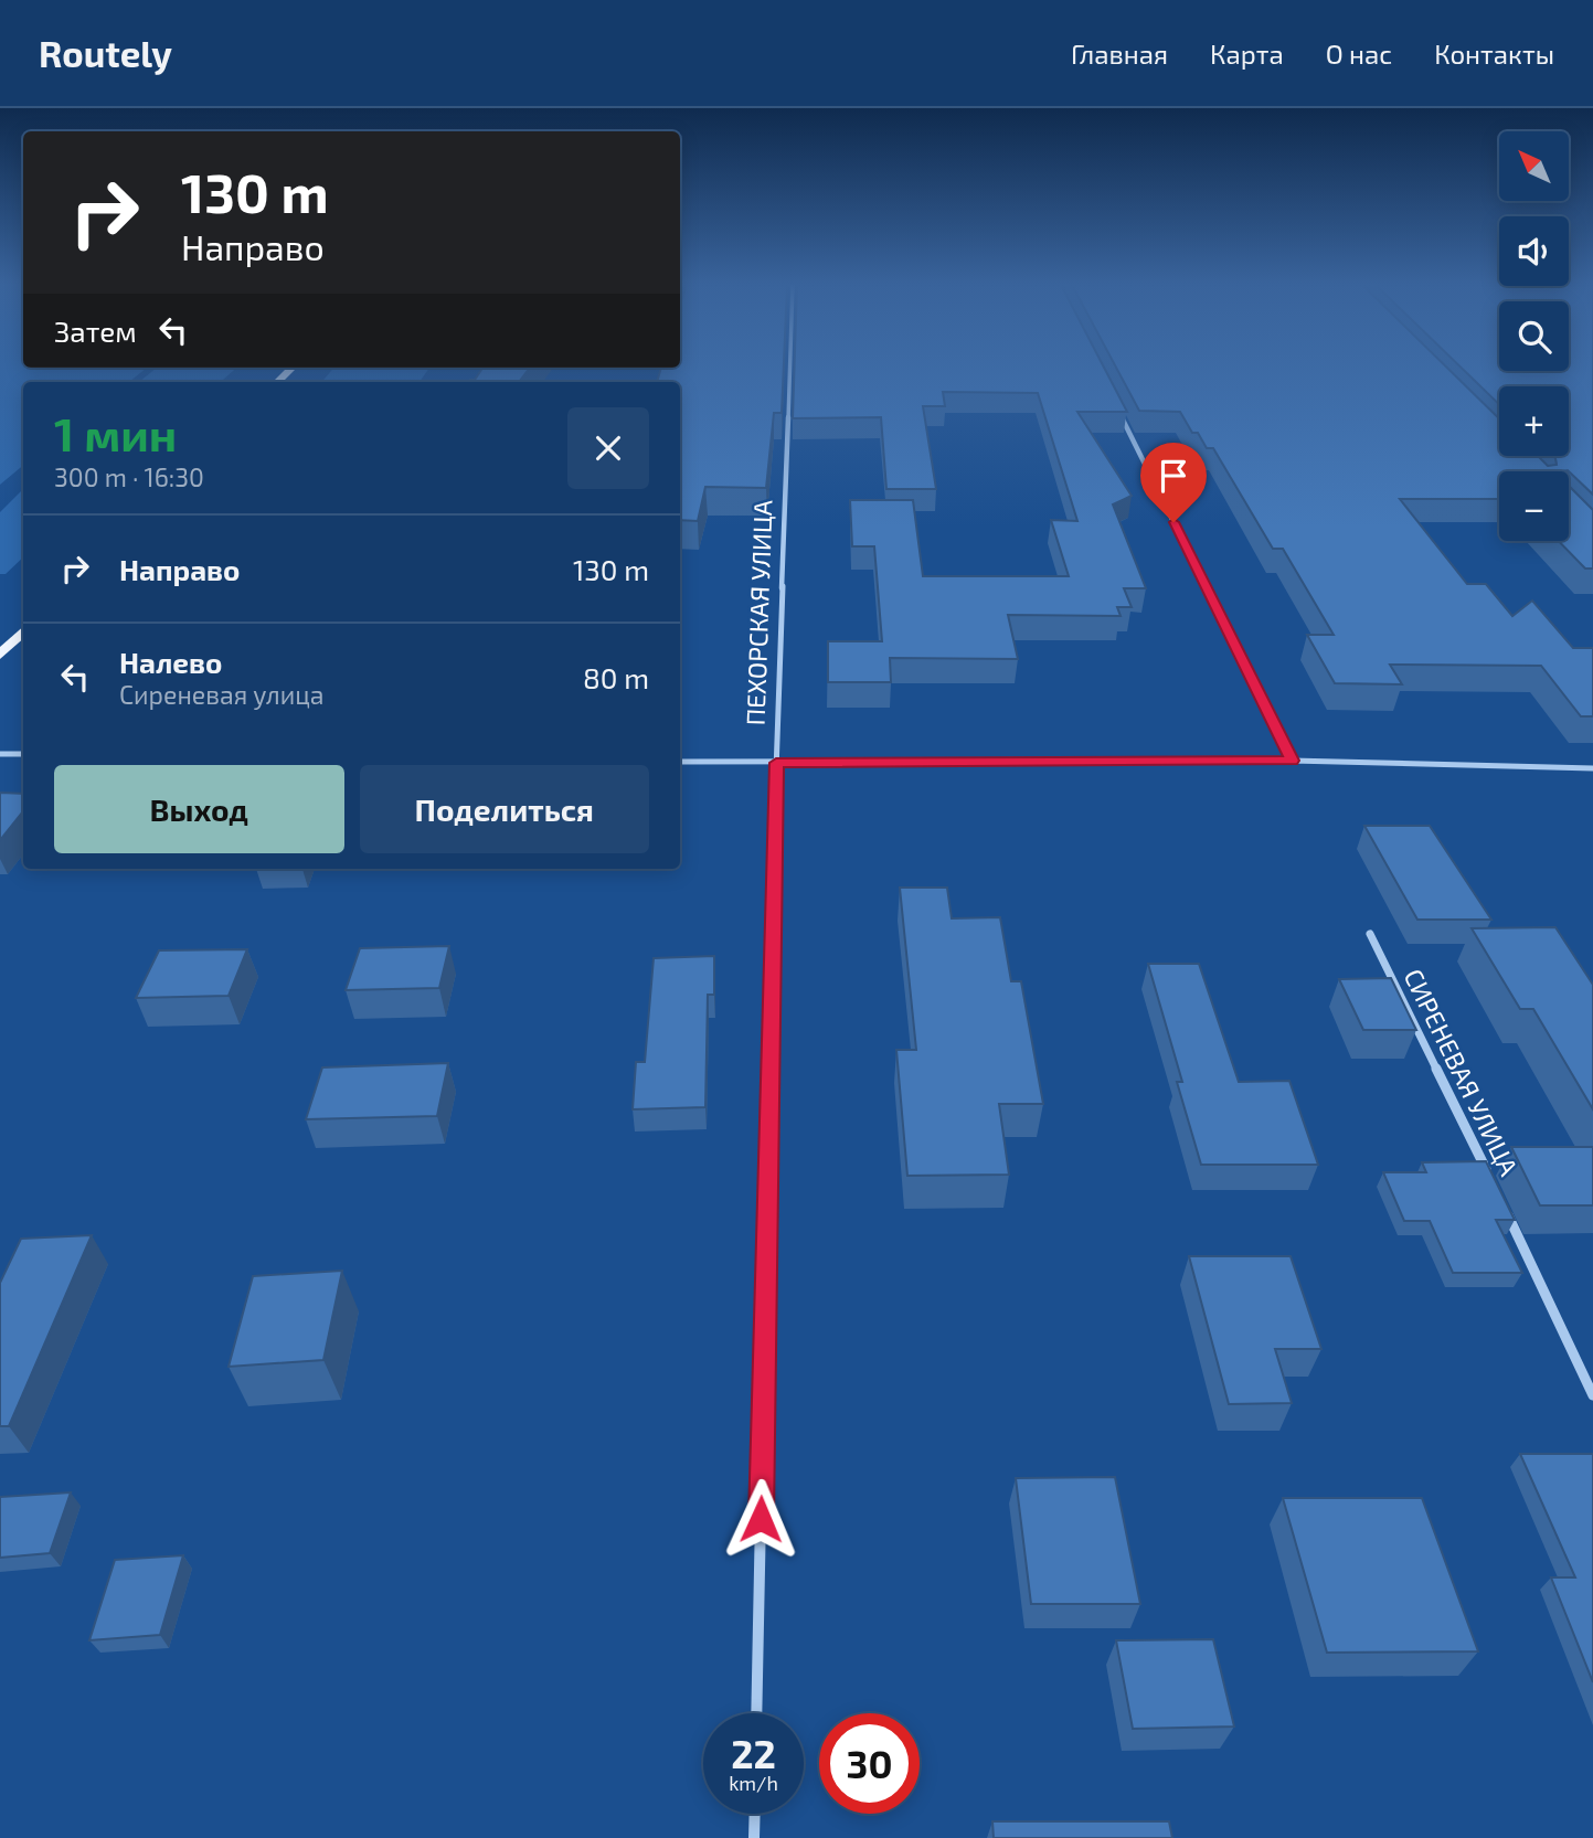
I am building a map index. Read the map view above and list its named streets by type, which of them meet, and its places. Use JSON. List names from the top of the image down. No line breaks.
{"streets":{"street":["ПЕХОРСКАЯ УЛИЦА","СИРЕНЕВАЯ УЛИЦА"]},"north":"top left","page":{"header":"Routely","nav":["Главная","Карта","О нас","Контакты"],"map_buttons":["+","−"],"turn":["130 m","Направо"],"then":"Затем","heading":["1 мин","300 m · 16:30"],"list":[{"name":"Направо","value":"130 m"},{"name":"Налево","note":"Сиреневая улица","value":"80 m"}],"buttons":["Выход","Поделиться"],"speed":"22 km/h","limit":"30"}}
